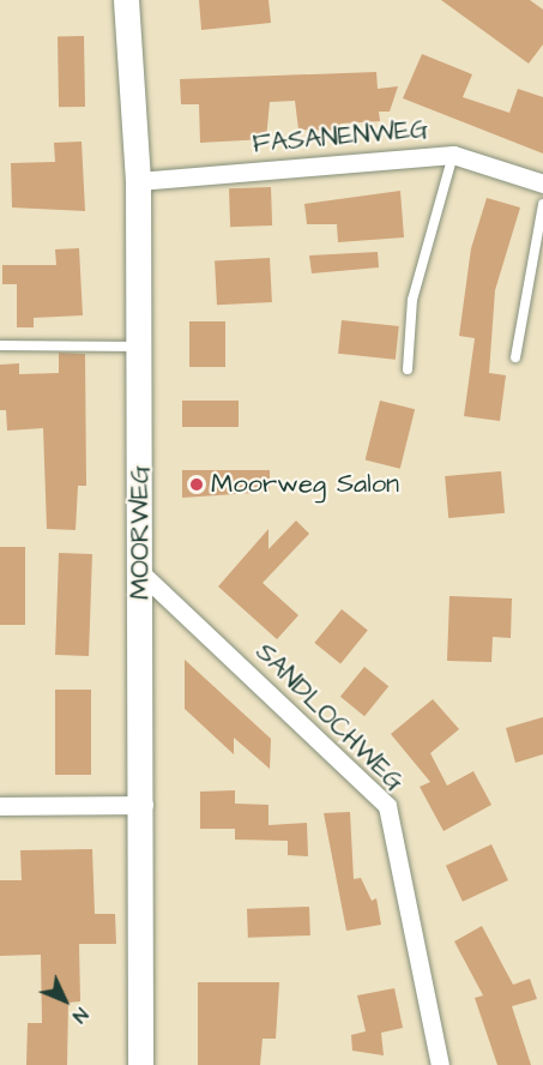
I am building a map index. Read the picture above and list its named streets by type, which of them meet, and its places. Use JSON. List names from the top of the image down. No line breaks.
{"streets":{"street":["FASANENWEG","MOORWEG","SANDLOCHWEG"]},"crossings":[["FASANENWEG","MOORWEG"],["MOORWEG","SANDLOCHWEG"]],"places":["Moorweg Salon"],"north":"bottom right"}
